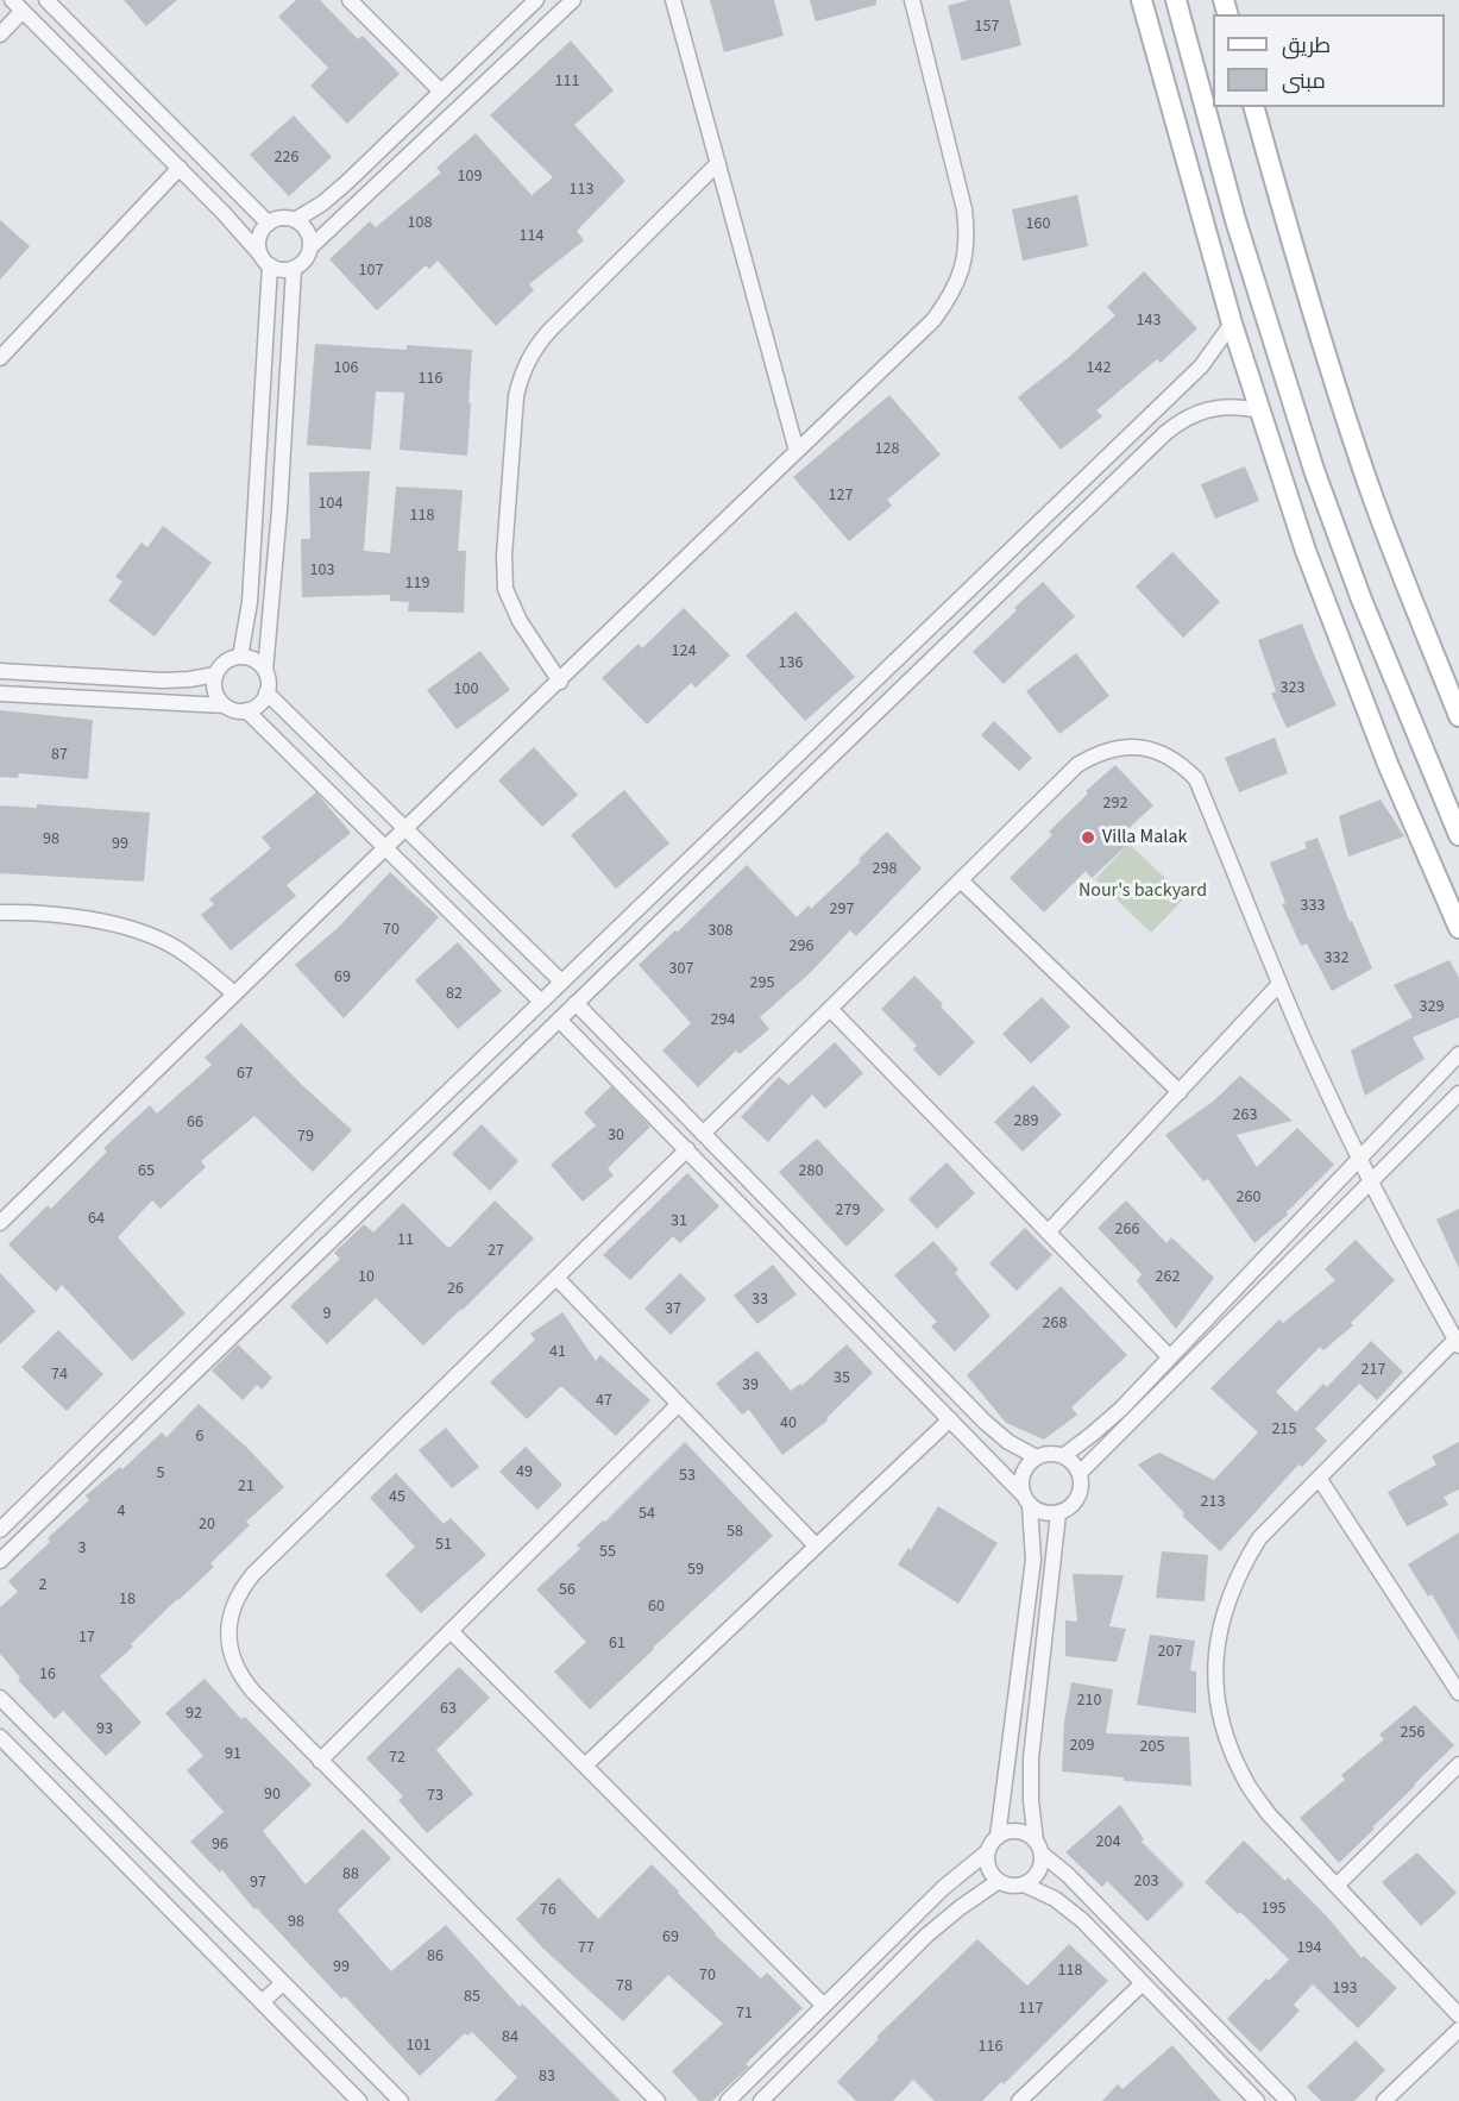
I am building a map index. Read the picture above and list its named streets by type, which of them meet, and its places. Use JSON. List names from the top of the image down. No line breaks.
{"parks":["Nour's backyard"],"places":["Villa Malak"],"house_numbers":["157","111","226","109","113","108","160","114","107","143","106","142","116","128","127","104","118","103","119","124","136","323","100","87","292","98","99","298","333","297","70","308","296","332","307","69","295","82","329","294","67","263","289","66","30","79","65","280","260","279","64","31","266","11","27","10","262","26","33","37","9","268","41","217","74","35","39","47","40","215","6","49","5","53","21","45","213","4","54","20","58","51","3","55","59","2","56","18","60","17","61","207","16","210","63","92","93","256","209","205","91","72","90","73","204","96","88","203","97","195","76","98","69","77","194","86","99","118","70","78","193","85","117","71","84","101","116","83"],"legend":["طريق","مبنى"]}
